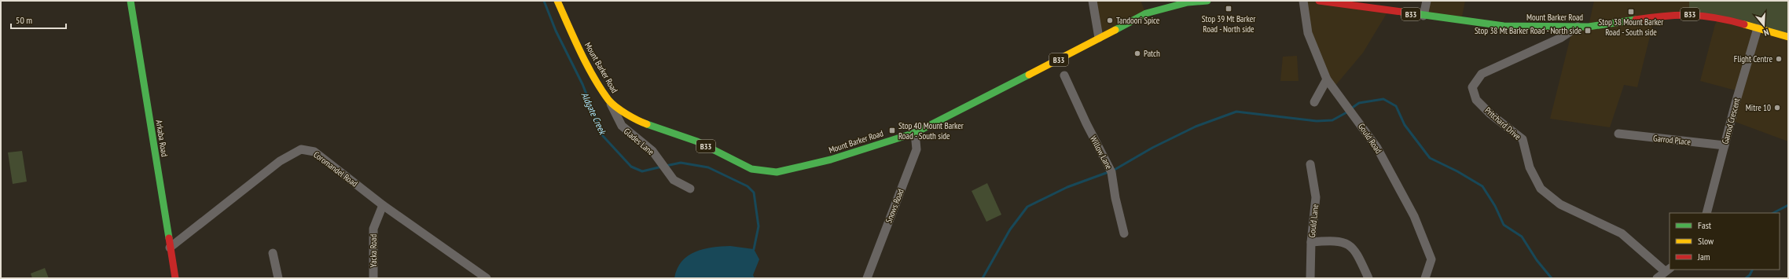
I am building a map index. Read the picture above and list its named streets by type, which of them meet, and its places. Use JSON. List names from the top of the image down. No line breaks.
{"streets":{"main road":["B33","Mount Barker Road","Arkaba Road"],"street":["Garrod Crescent","Pritchard Drive","Gould Road","Garrod Place","Glades Lane","Willow Lane","Coromandel Road","Snows Road","Gould Lane","Yacka Road"]},"crossings":[["Mount Barker Road","Garrod Crescent"],["Mount Barker Road","Pritchard Drive"],["Mount Barker Road","Glades Lane"],["Mount Barker Road","Snows Road"],["Garrod Crescent","Garrod Place"],["Arkaba Road","Coromandel Road"],["Coromandel Road","Yacka Road"]],"water":["Aldgate Creek"],"places":{"transit":["Stop 39 Mt Barker Road - North side","Stop 38 Mount Barker Road - South side","Stop 38 Mt Barker Road - North side","Stop 40 Mount Barker Road - South side"],"other":["Tandoori Spice","Patch","Flight Centre","Mitre 10"]},"legend":["Fast","Slow","Jam"],"scale_bar":"50 m","north":"bottom"}
